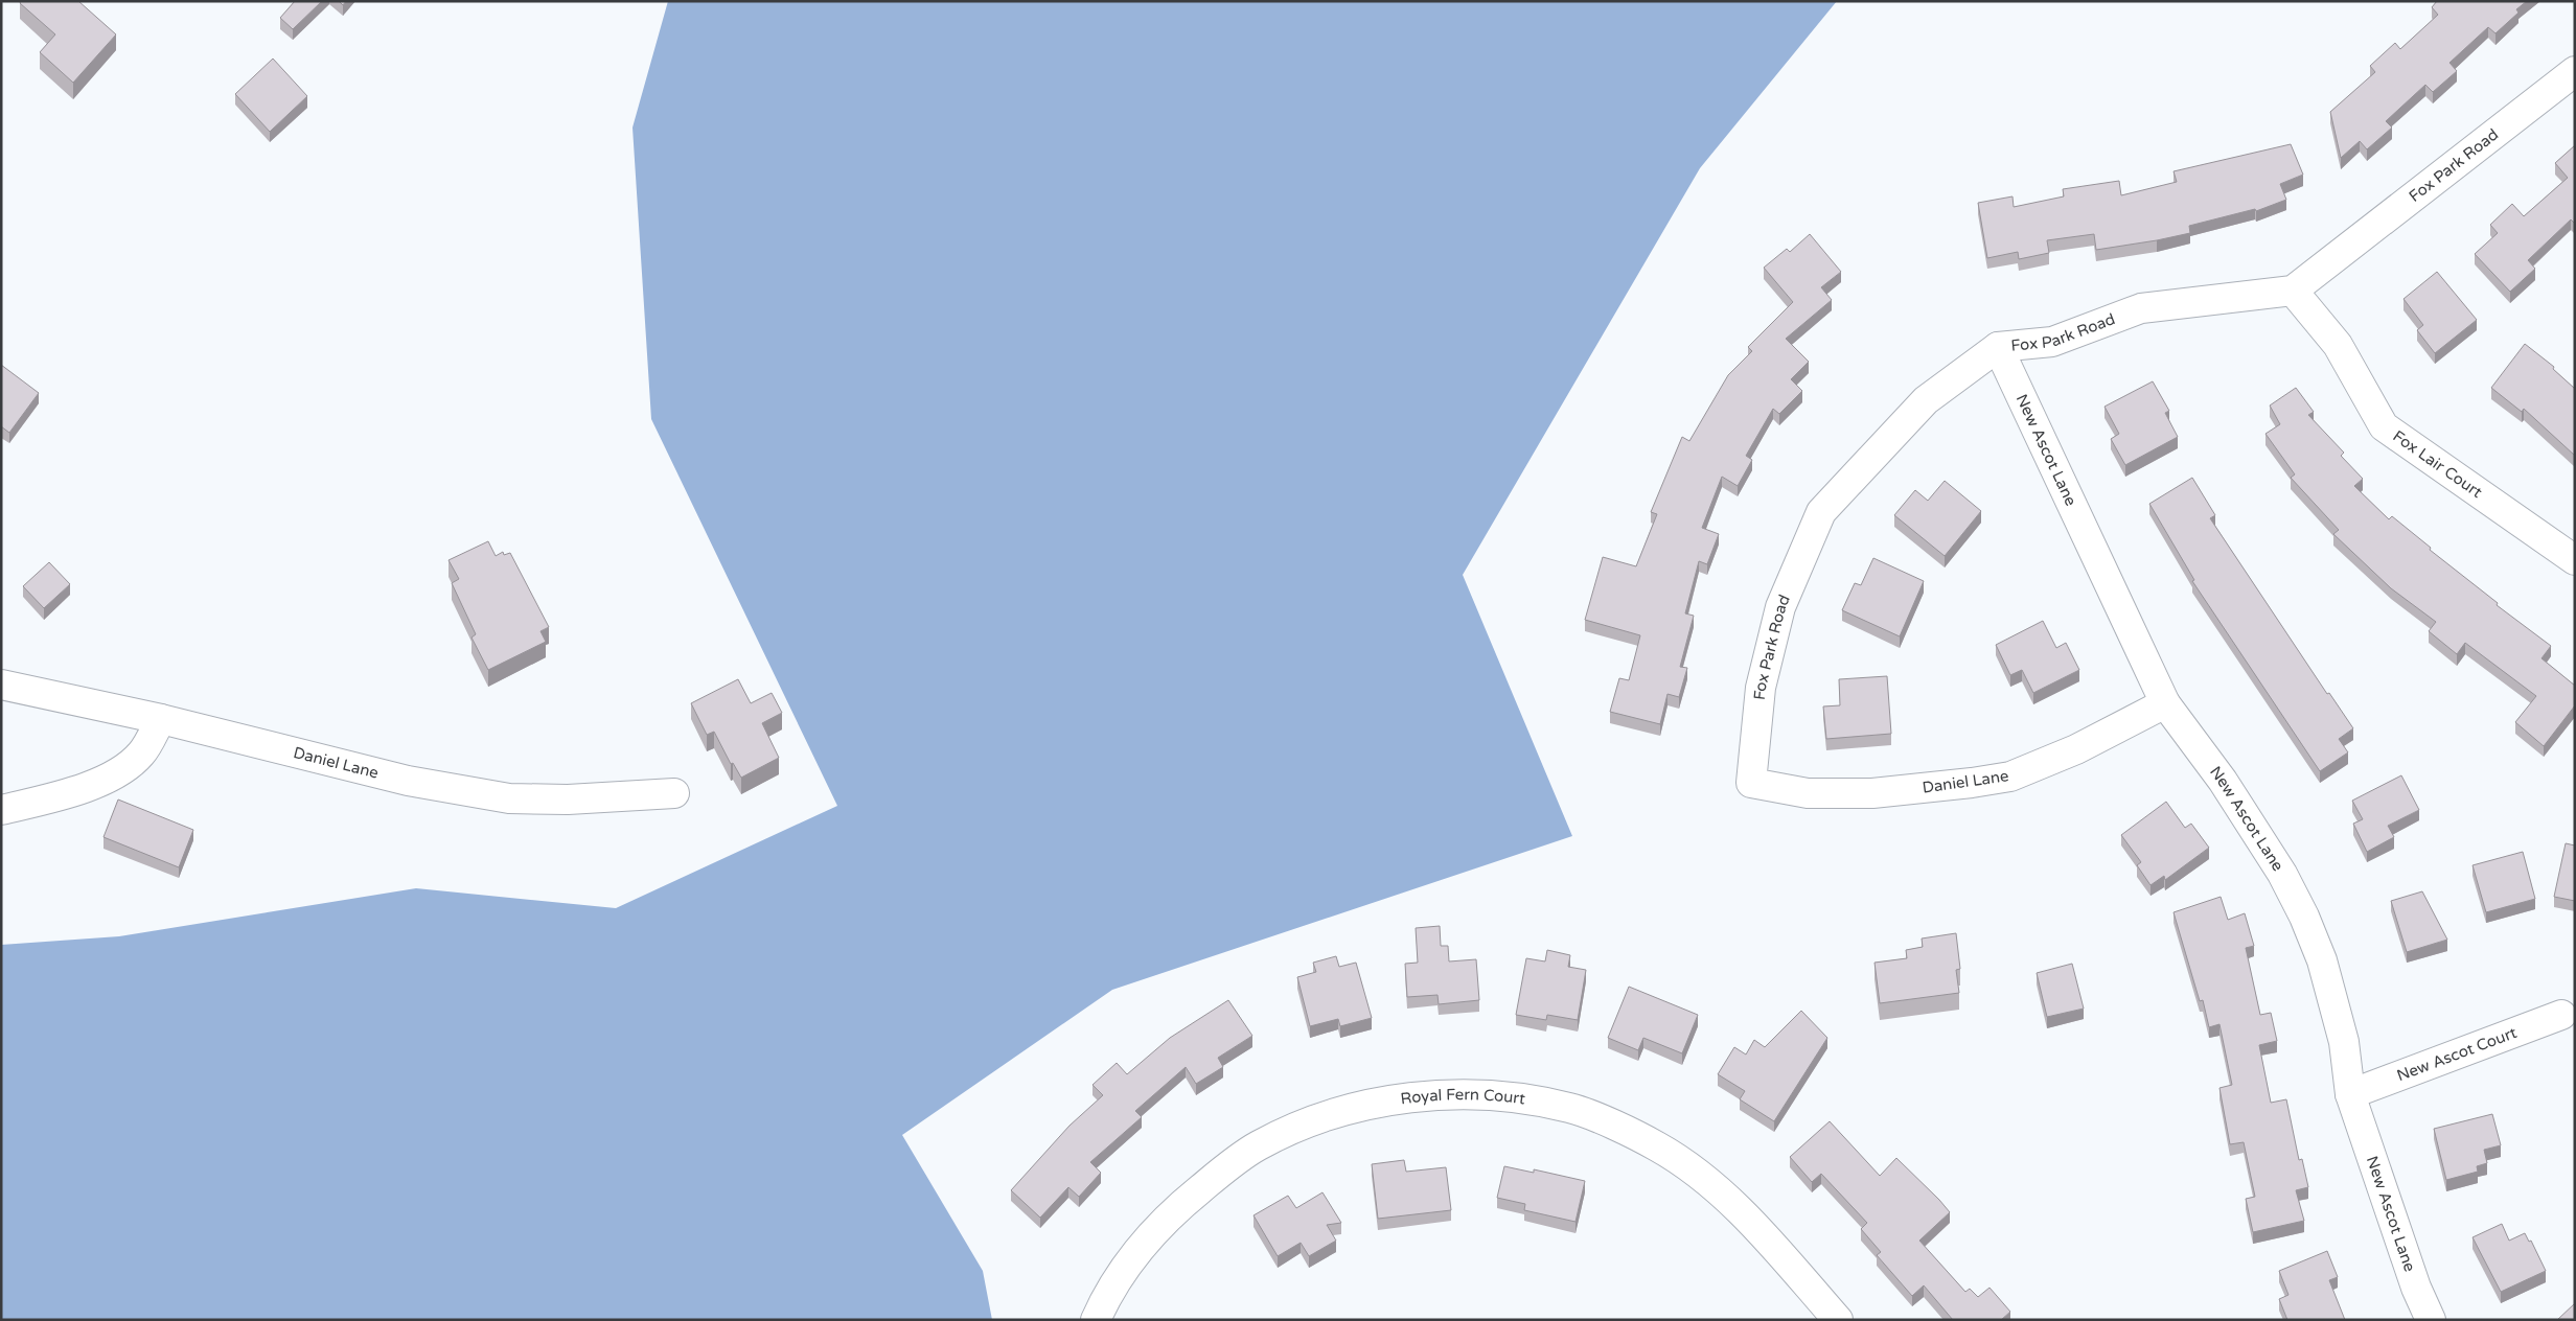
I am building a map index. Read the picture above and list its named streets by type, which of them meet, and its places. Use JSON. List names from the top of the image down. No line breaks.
{"streets":{"street":["Fox Park Road","New Ascot Lane","Fox Lair Court","Daniel Lane","New Ascot Court","Royal Fern Court"]},"crossings":[["Fox Park Road","New Ascot Lane"],["Fox Park Road","Fox Lair Court"],["Fox Park Road","Daniel Lane"],["New Ascot Lane","Daniel Lane"],["New Ascot Lane","New Ascot Court"]]}
